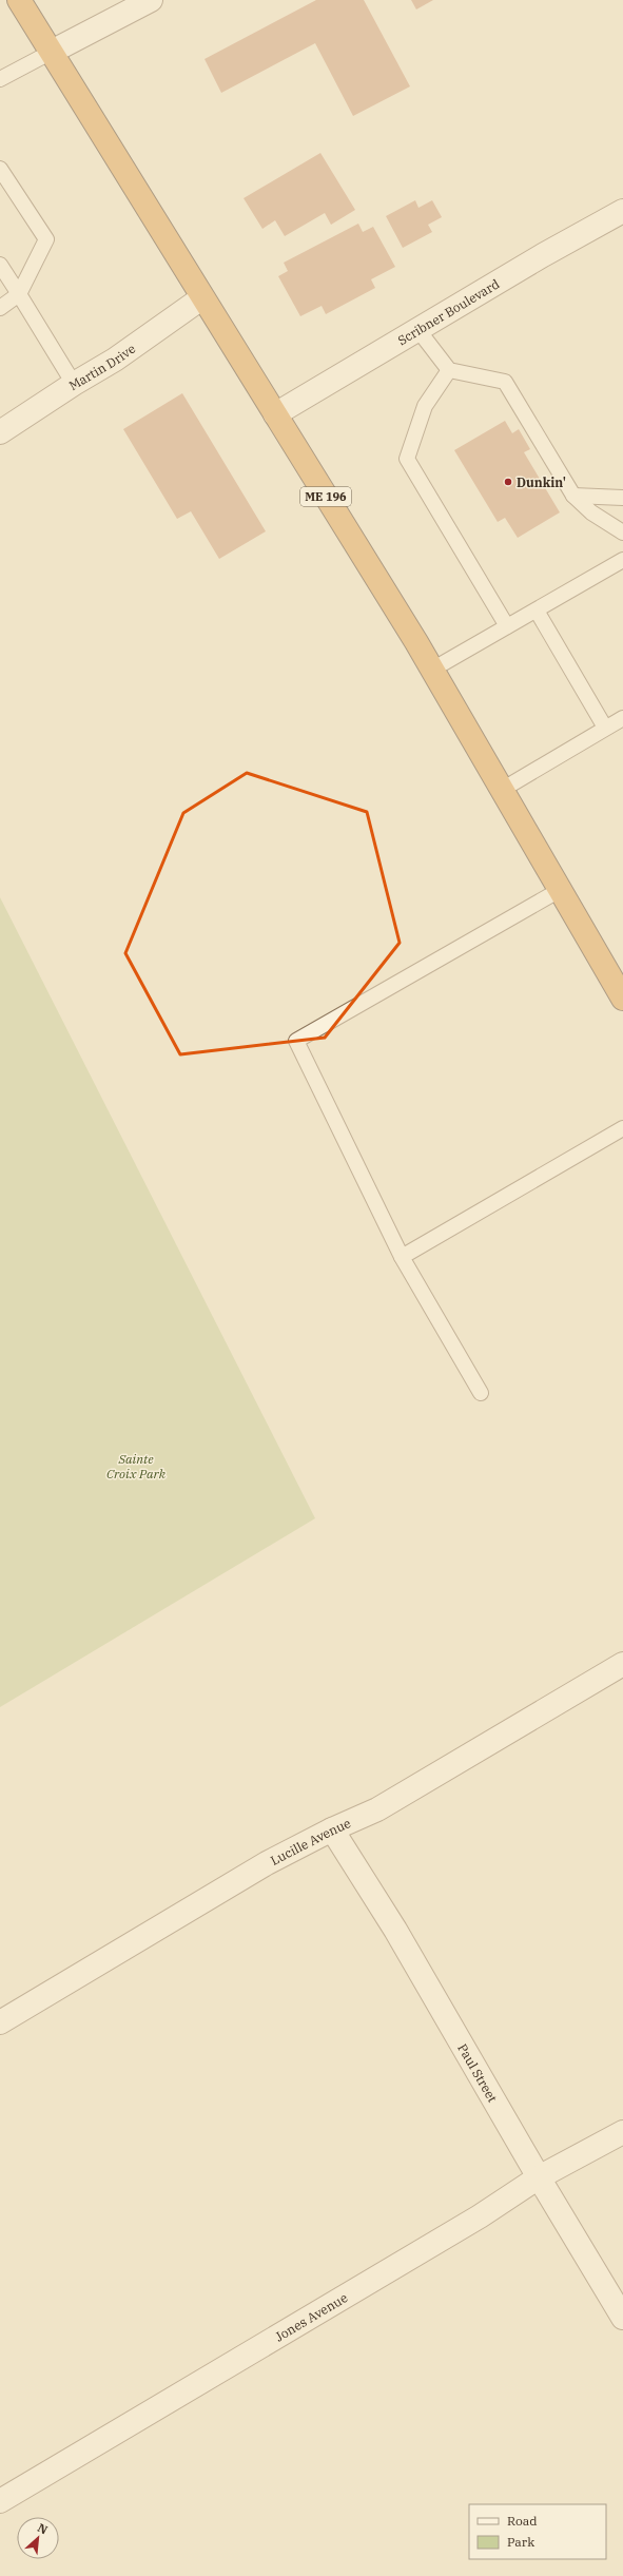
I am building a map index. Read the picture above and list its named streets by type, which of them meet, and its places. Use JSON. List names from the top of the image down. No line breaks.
{"streets":{"highway":["ME 196"],"street":["Scribner Boulevard","Martin Drive","Lucille Avenue","Paul Street","Jones Avenue"]},"crossings":[["Scribner Boulevard","ME 196"],["Martin Drive","ME 196"],["Lucille Avenue","Paul Street"],["Paul Street","Jones Avenue"]],"parks":["Sainte Croix Park"],"places":["Dunkin'"],"legend":["Road","Park"],"north":"top right"}
